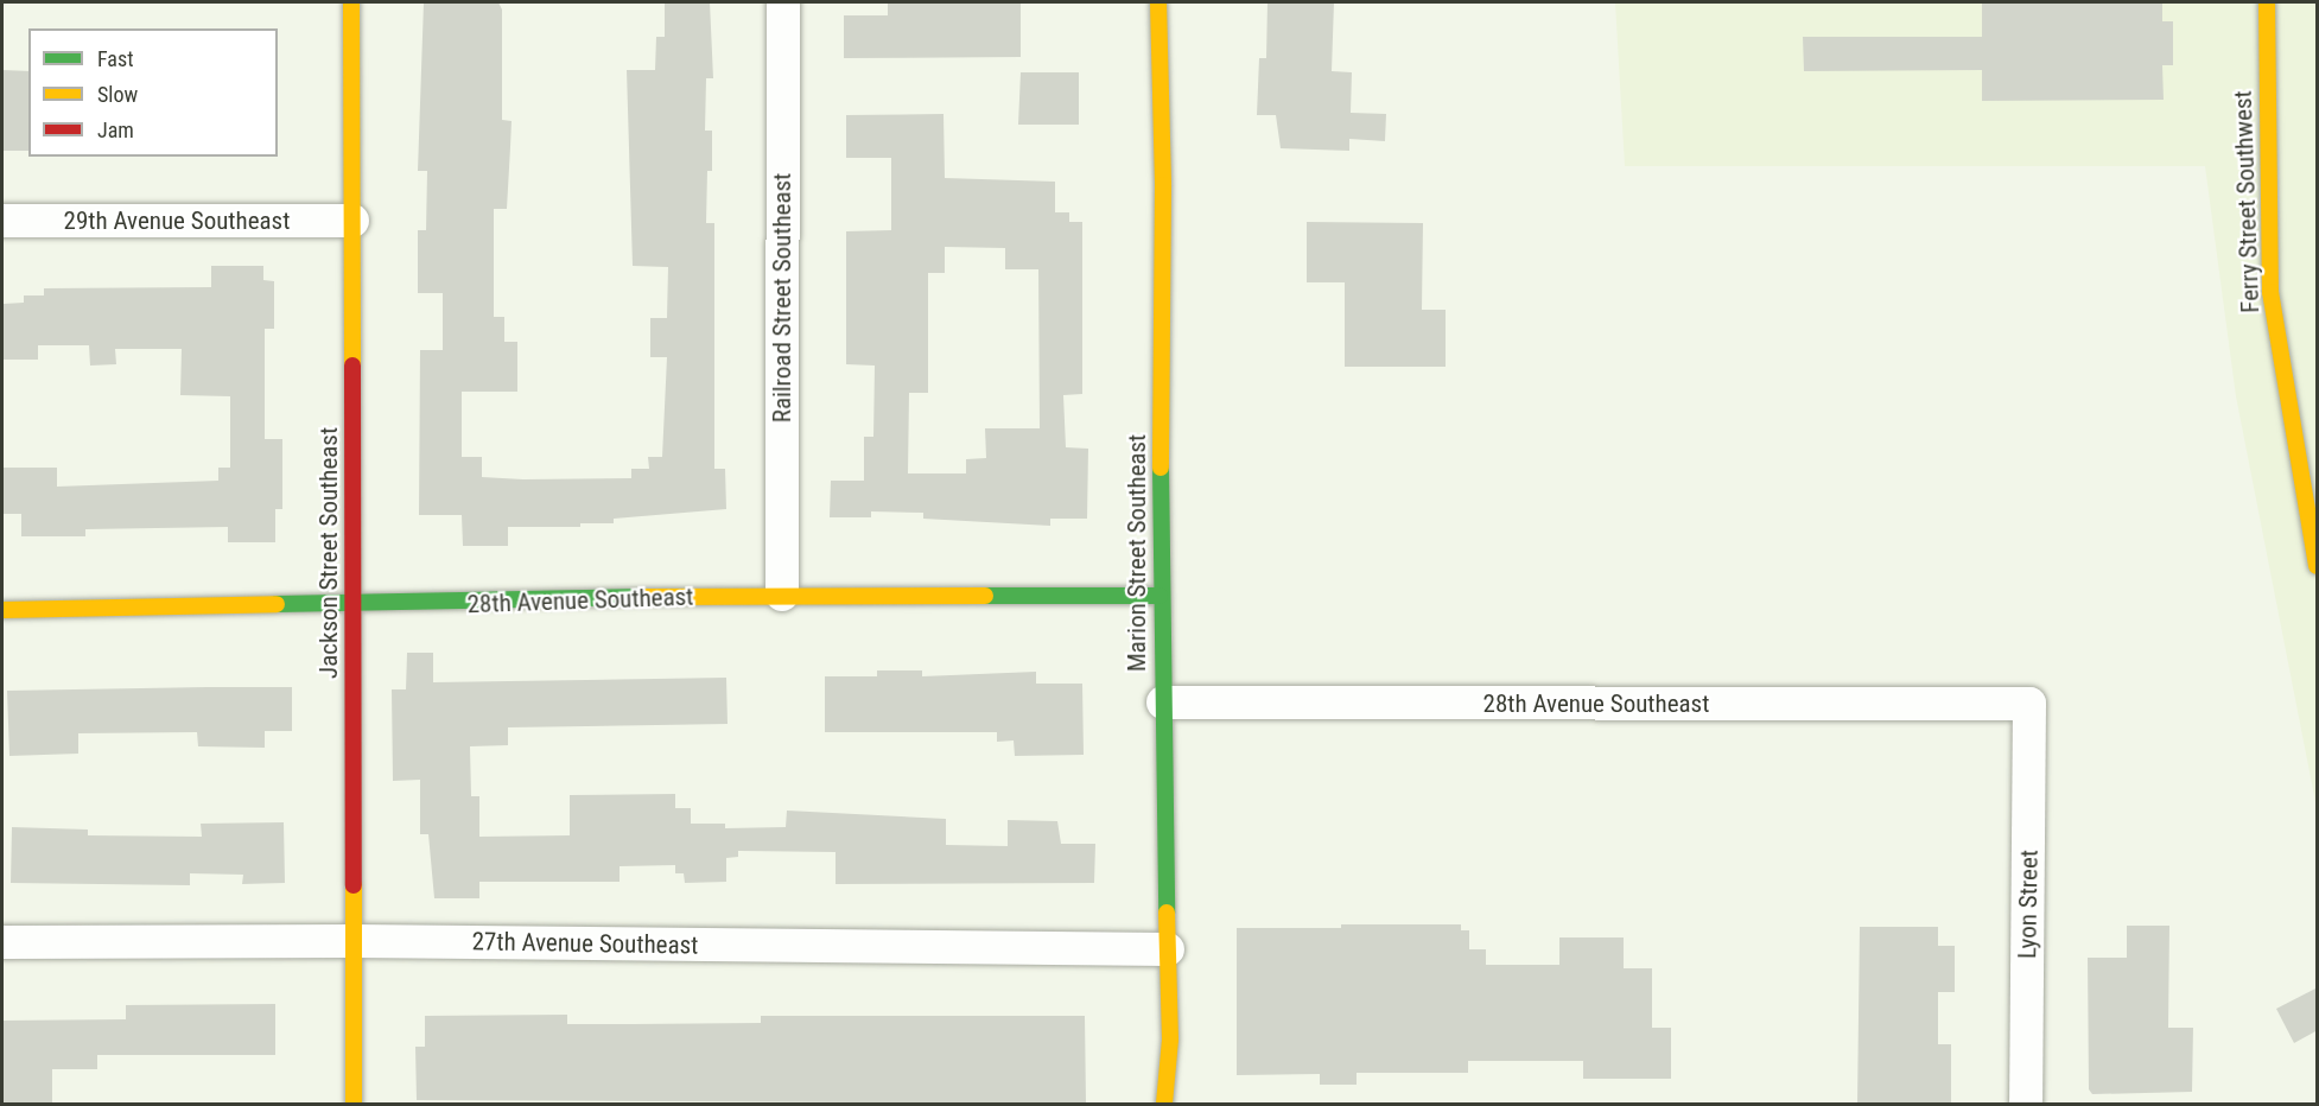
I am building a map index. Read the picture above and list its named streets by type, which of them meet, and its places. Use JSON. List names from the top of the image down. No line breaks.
{"streets":{"street":["Ferry Street Southwest","29th Avenue Southeast","Railroad Street Southeast","Jackson Street Southeast","Marion Street Southeast","28th Avenue Southeast","Lyon Street","27th Avenue Southeast"]},"crossings":[["29th Avenue Southeast","Jackson Street Southeast"],["Railroad Street Southeast","28th Avenue Southeast"],["Jackson Street Southeast","28th Avenue Southeast"],["Jackson Street Southeast","27th Avenue Southeast"],["Marion Street Southeast","28th Avenue Southeast"],["Marion Street Southeast","27th Avenue Southeast"],["28th Avenue Southeast","Lyon Street"]],"legend":["Fast","Slow","Jam"]}
